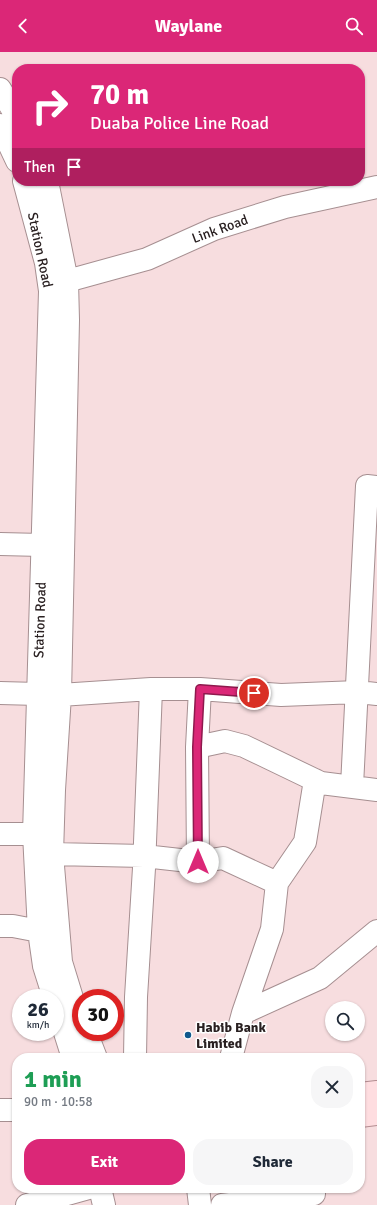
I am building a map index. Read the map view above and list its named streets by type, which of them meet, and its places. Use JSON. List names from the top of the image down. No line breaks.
{"streets":{"street":["Link Road","Station Road"]},"crossings":[["Link Road","Station Road"]],"places":["Habib Bank Limited"],"page":{"header":"Waylane","turn":["70 m","Duaba Police Line Road"],"then":"Then","speed":"26 km/h","limit":"30","heading":["1 min","90 m · 10:58"],"buttons":["Exit","Share"]}}
